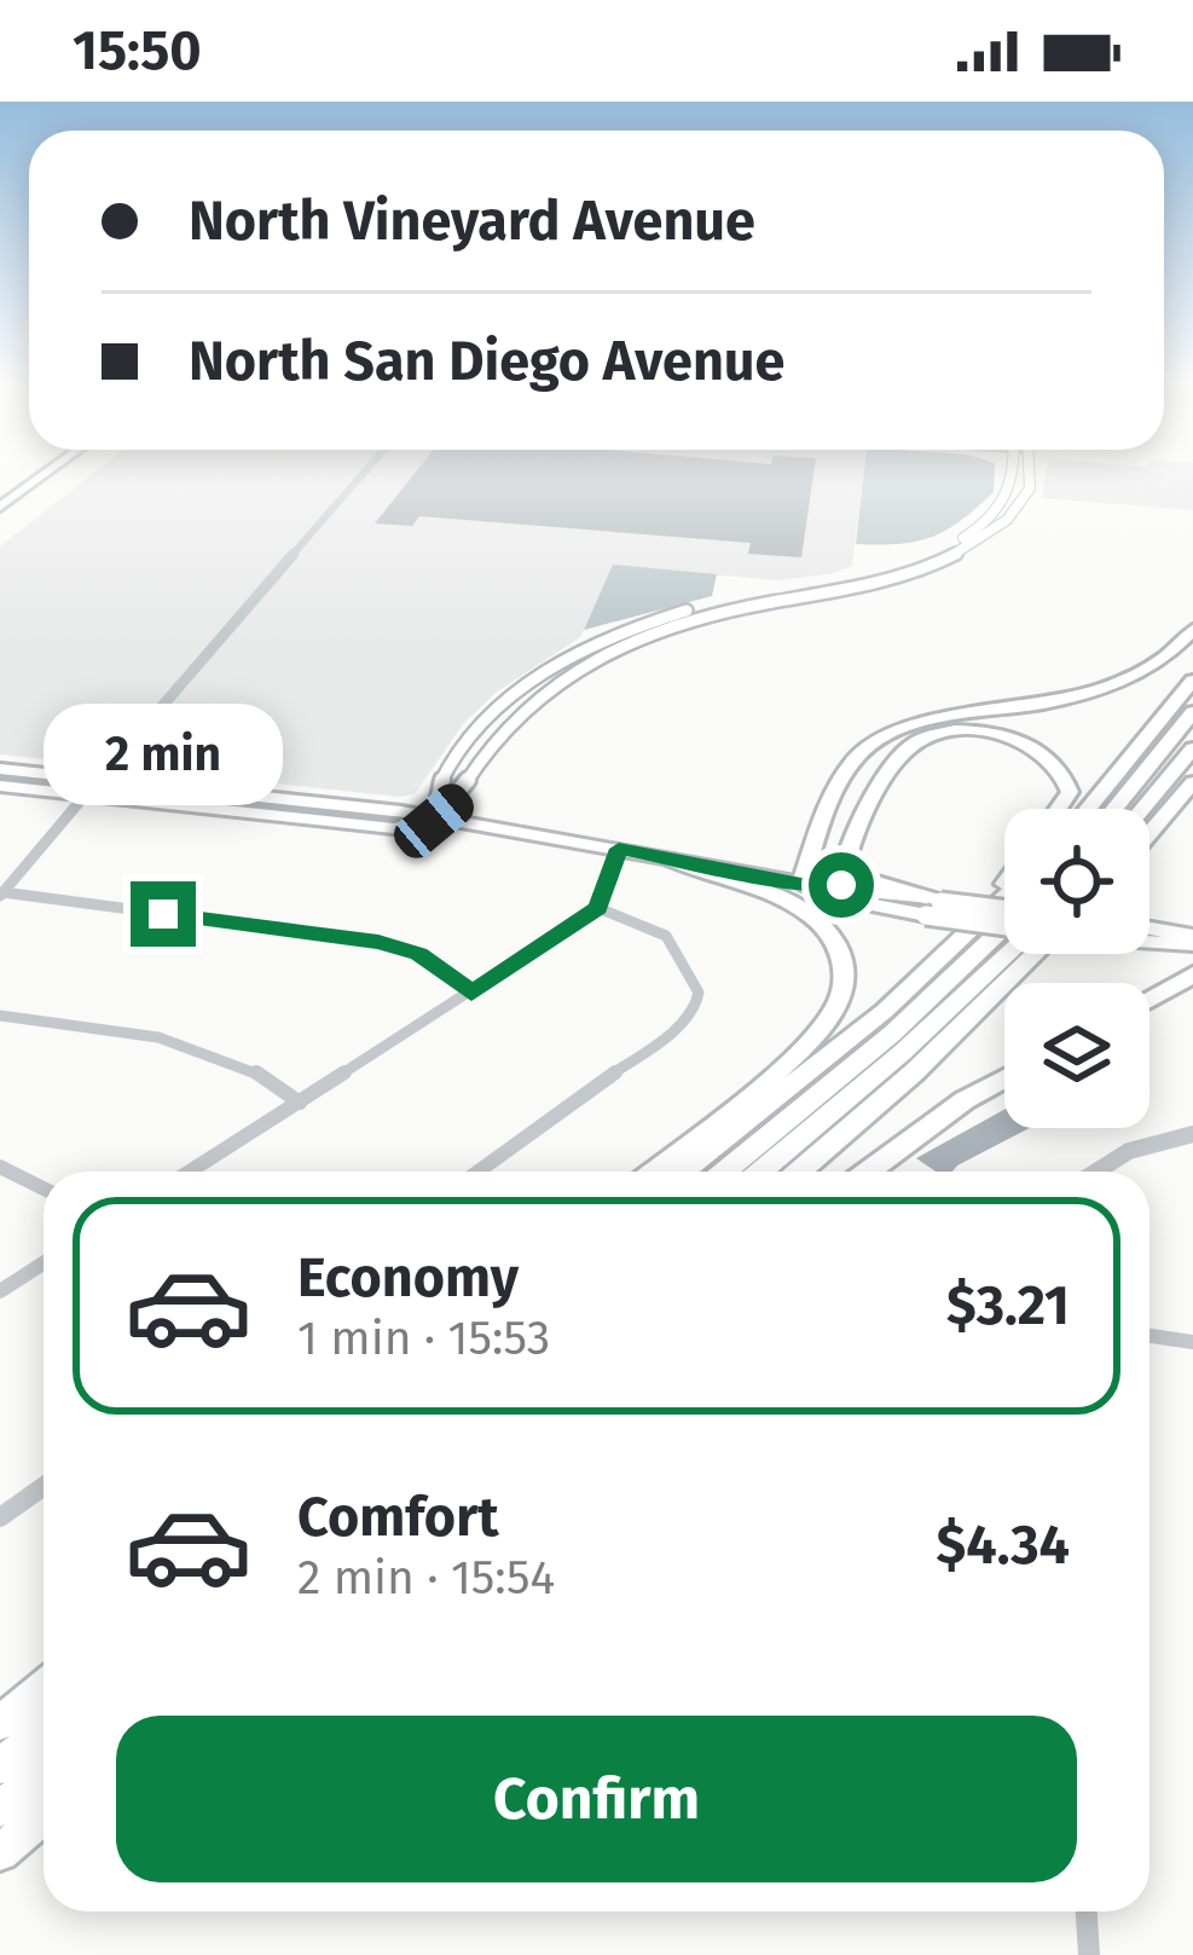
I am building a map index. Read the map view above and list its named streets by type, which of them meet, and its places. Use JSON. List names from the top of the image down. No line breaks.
{"page":{"status":"15:50","banner":["North Vineyard Avenue","North San Diego Avenue"],"bubble":"2 min","list":[{"name":"Economy","note":"1 min · 15:53","value":"$3.21"},{"name":"Comfort","note":"2 min · 15:54","value":"$4.34"}],"buttons":"Confirm"}}
